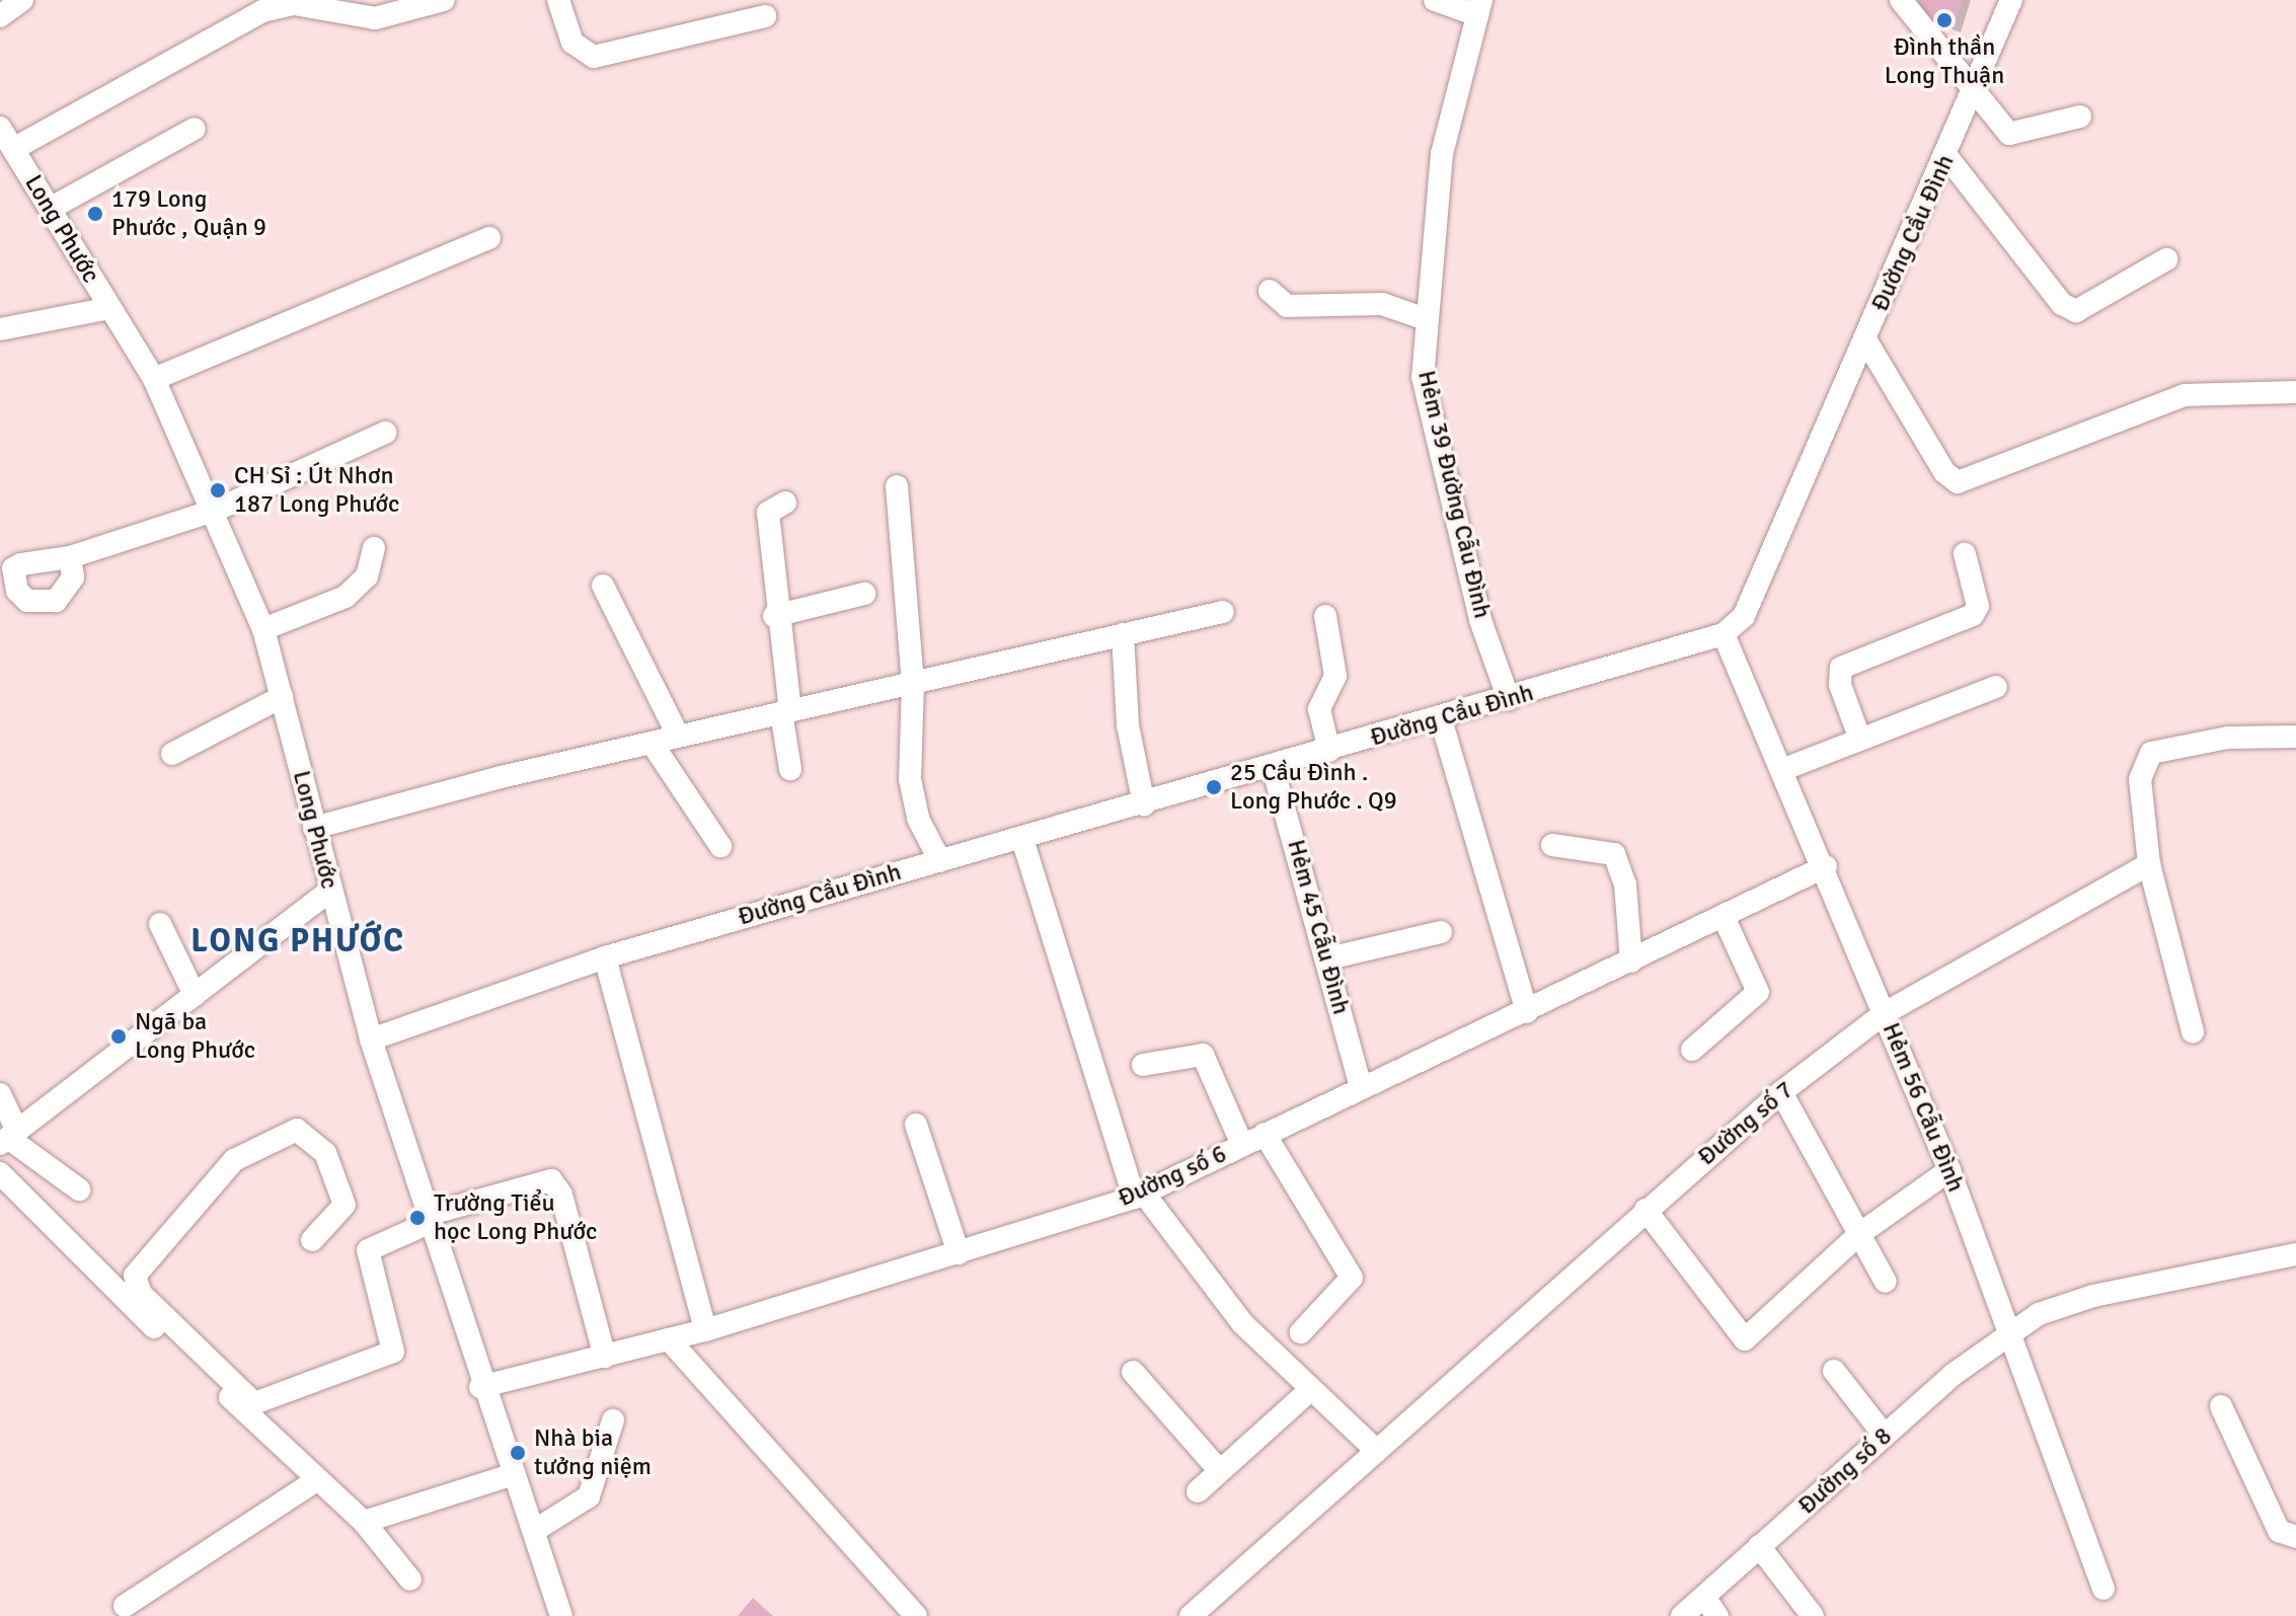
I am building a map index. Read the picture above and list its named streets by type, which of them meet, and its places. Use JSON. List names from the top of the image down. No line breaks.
{"streets":{"street":["Long Phước","Đường Cầu Đình","Hẻm 39 Đường Cẫu Đình","Hẻm 45 Cẫu Đình","Hẻm 56 Cẫu Đình","Đường số 7","Đường số 6","Đường số 8"]},"crossings":[["Long Phước","Đường Cầu Đình"],["Long Phước","Đường số 6"],["Đường Cầu Đình","Hẻm 39 Đường Cẫu Đình"],["Đường Cầu Đình","Hẻm 45 Cẫu Đình"],["Đường Cầu Đình","Hẻm 56 Cẫu Đình"],["Hẻm 45 Cẫu Đình","Đường số 6"],["Hẻm 56 Cẫu Đình","Đường số 7"],["Hẻm 56 Cẫu Đình","Đường số 6"],["Hẻm 56 Cẫu Đình","Đường số 8"]],"districts":["LONG PHƯỚC"],"places":["Đình thần Long Thuận","179 Long Phước , Quận 9","CH Sỉ : Út Nhơn 187 Long Phước","25 Cầu Đình . Long Phước . Q9","Ngã ba Long Phước","Trường Tiểu học Long Phước","Nhà bia tưởng niệm"]}
